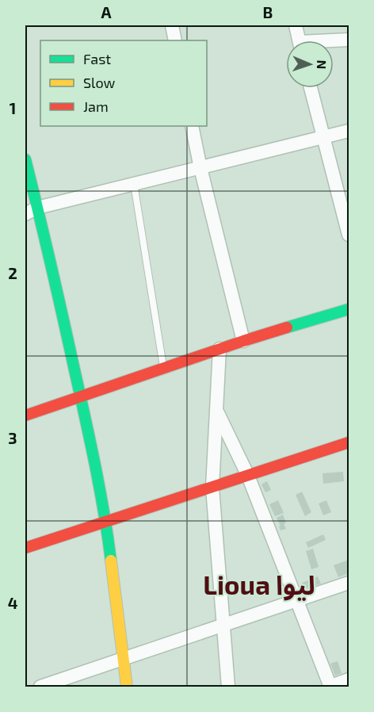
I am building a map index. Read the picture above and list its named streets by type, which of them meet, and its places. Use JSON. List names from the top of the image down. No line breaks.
{"districts":["Lioua ليوا"],"legend":["Fast","Slow","Jam"],"north":"right","grid":{"columns":["A","B"],"rows":["1","2","3","4"]}}
